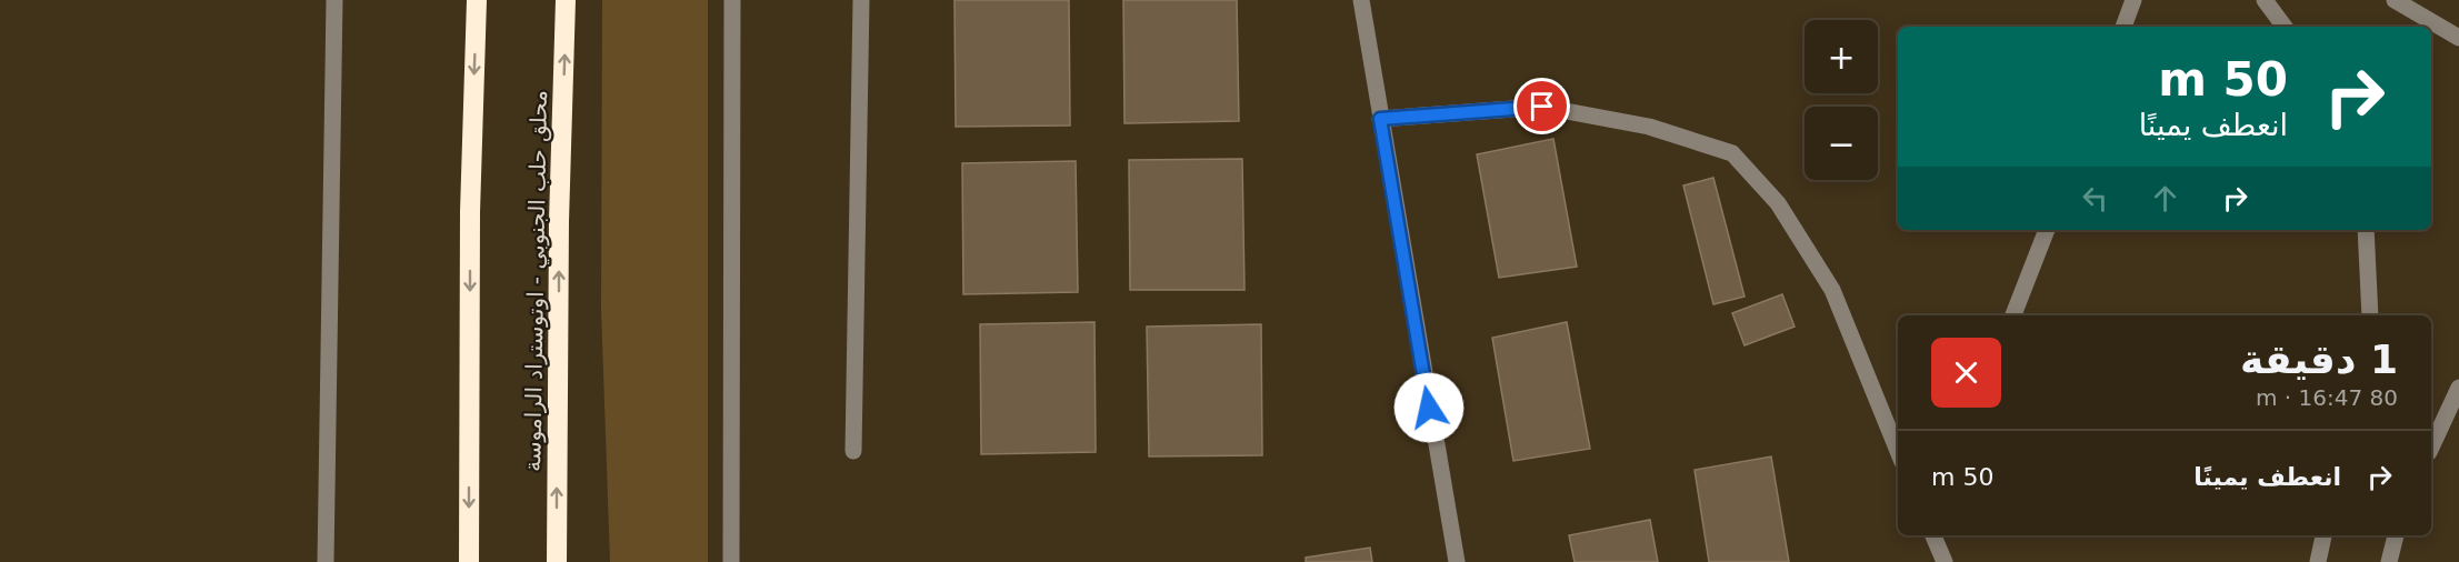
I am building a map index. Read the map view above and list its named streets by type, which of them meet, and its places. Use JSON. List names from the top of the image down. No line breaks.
{"streets":{"highway":["محلق حلب الجنوبي - اوتوستراد الراموسة"]},"page":{"map_buttons":["+","−"],"turn":["50 m","انعطف يمينًا"],"heading":["1 دقيقة","80 m · 16:47"],"list":[{"name":"انعطف يمينًا","value":"50 m"}]}}
